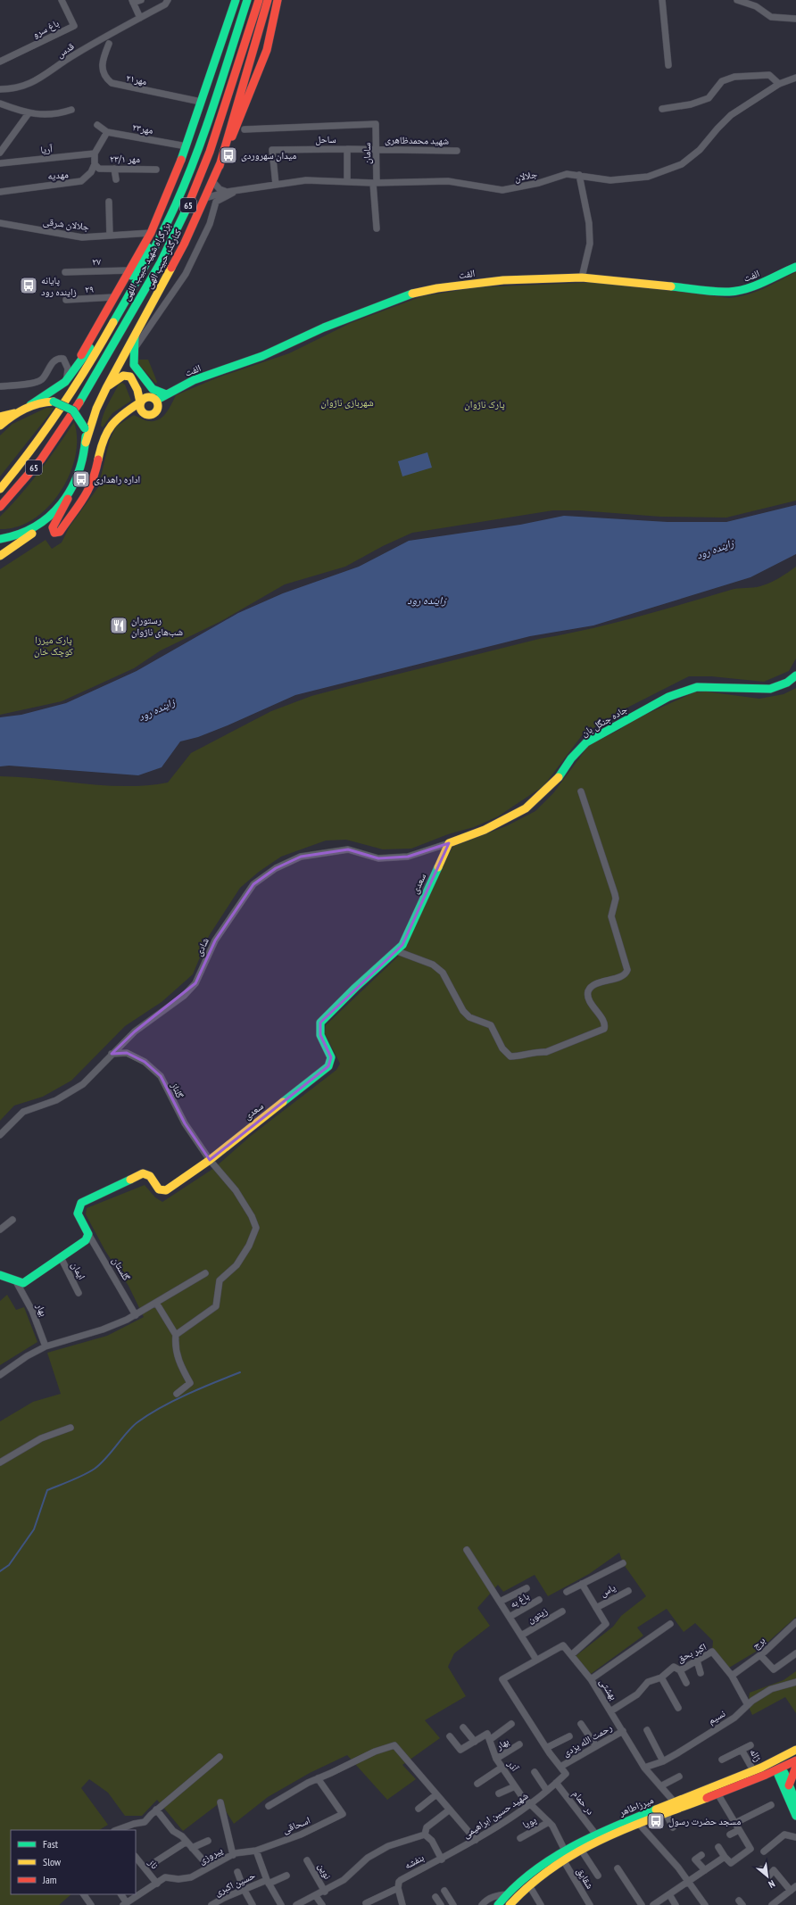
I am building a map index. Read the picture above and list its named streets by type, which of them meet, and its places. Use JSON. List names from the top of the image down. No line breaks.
{"streets":{"main road":["65","کنارگذر حبیب الهی","بزرگراه شهید حبیب اللهی","الفت","جاده جنگل بان","سعدی","میرزاطاهر"],"street":["باغ سرو","قدس","مهر۲۱","مهر۲۳","ساحل","شهید محمدظاهری","آریا","سامان","مهر ۲۳/۱","مهدیه","جلالان","جلالان شرقی","۲۷","۲۹","شادی","گلناز","گلستان","ایمان","بهار","یاس","باغ به","زيتون","برج","اکبر بحق","بهشتی","نسیم","رحمت الله یزدی","ژاله","آذر","در حمام","شهید حسین ابراهیمی","پویا","اسحاقی","پیروزی","بنفشه","ناز","نوین","شقایق","حسین اکبری"]},"crossings":[["ساحل","شهید محمدظاهری"],["ساحل","جلالان"],["شهید محمدظاهری","سامان"],["سامان","جلالان"],["مهر ۲۳/۱","مهدیه"],["جلالان","کنارگذر حبیب الهی"],["جاده جنگل بان","سعدی"],["جاده جنگل بان","شادی"],["سعدی","شادی"],["سعدی","گلناز"],["سعدی","گلستان"],["شادی","گلناز"],["بهار","آذر"],["برج","اکبر بحق"],["اکبر بحق","بهشتی"],["اکبر بحق","نسیم"],["بهشتی","نسیم"],["بهشتی","رحمت الله یزدی"],["بهشتی","میرزاطاهر"],["ژاله","میرزاطاهر"],["آذر","میرزاطاهر"],["آذر","شهید حسین ابراهیمی"],["آذر","پویا"],["در حمام","میرزاطاهر"],["در حمام","شهید حسین ابراهیمی"],["میرزاطاهر","شقایق"],["شهید حسین ابراهیمی","بنفشه"],["اسحاقی","پیروزی"],["پیروزی","ناز"]],"water":["زاینده رود"],"parks":["شهربازی ناژوان","پارک ناژوان","پارک میرزا کوچک خان"],"places":{"bus stop":["میدان سهروردی","پایانه زاینده رود","اداره راهداری","مسجد حضرت رسول"],"restaurant":["رستوران شب‌های ناژوان"]},"legend":["Fast","Slow","Jam"],"north":"bottom right"}
